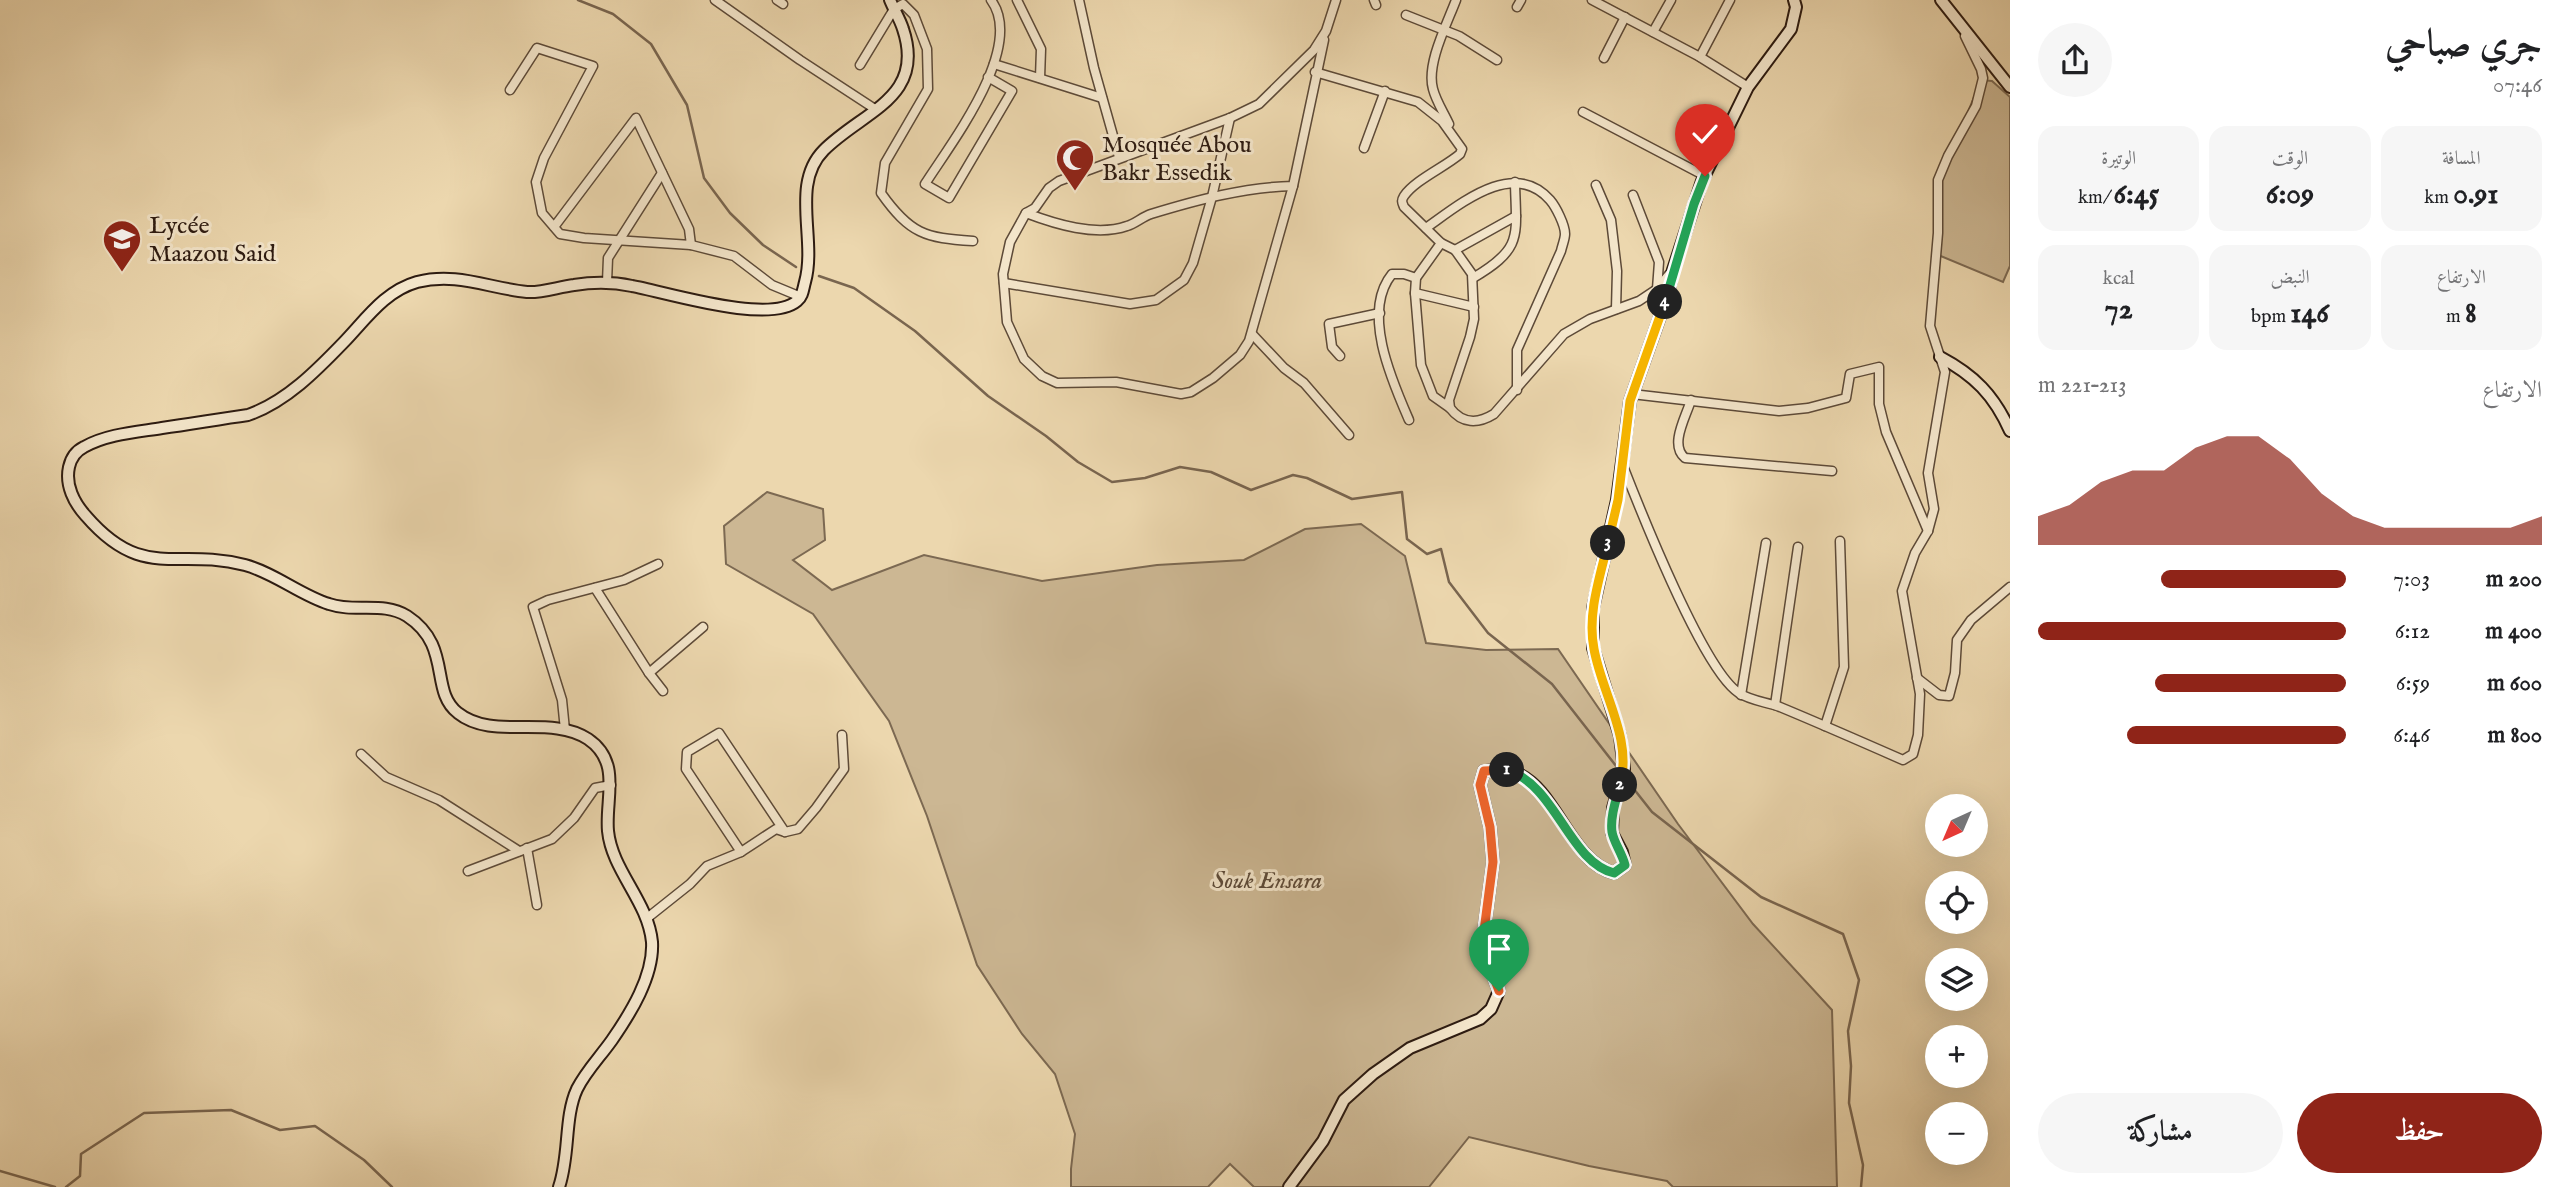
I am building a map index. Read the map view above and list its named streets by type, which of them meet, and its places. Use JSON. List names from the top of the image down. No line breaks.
{"parks":["Souk Ensara"],"places":{"mosque":["Mosquée Abou Bakr Essedik"],"school or university":["Lycée Maazou Said"]},"north":"bottom left","page":{"heading":["جري صباحي","07:46"],"stats":[["المسافة","0.91 km"],["الوقت","6:09"],["الوتيرة","6:45 /km"],["الارتفاع","8 m"],["النبض","146 bpm"],["kcal","72"]],"pins":["4","3","1","2"],"chart":["الارتفاع","213–221 m"],"list":[{"name":"200 m","note":"7:03"},{"name":"400 m","note":"6:12"},{"name":"600 m","note":"6:59"},{"name":"800 m","note":"6:46"}],"map_buttons":["+","−"],"buttons":["حفظ","مشاركة"]}}
